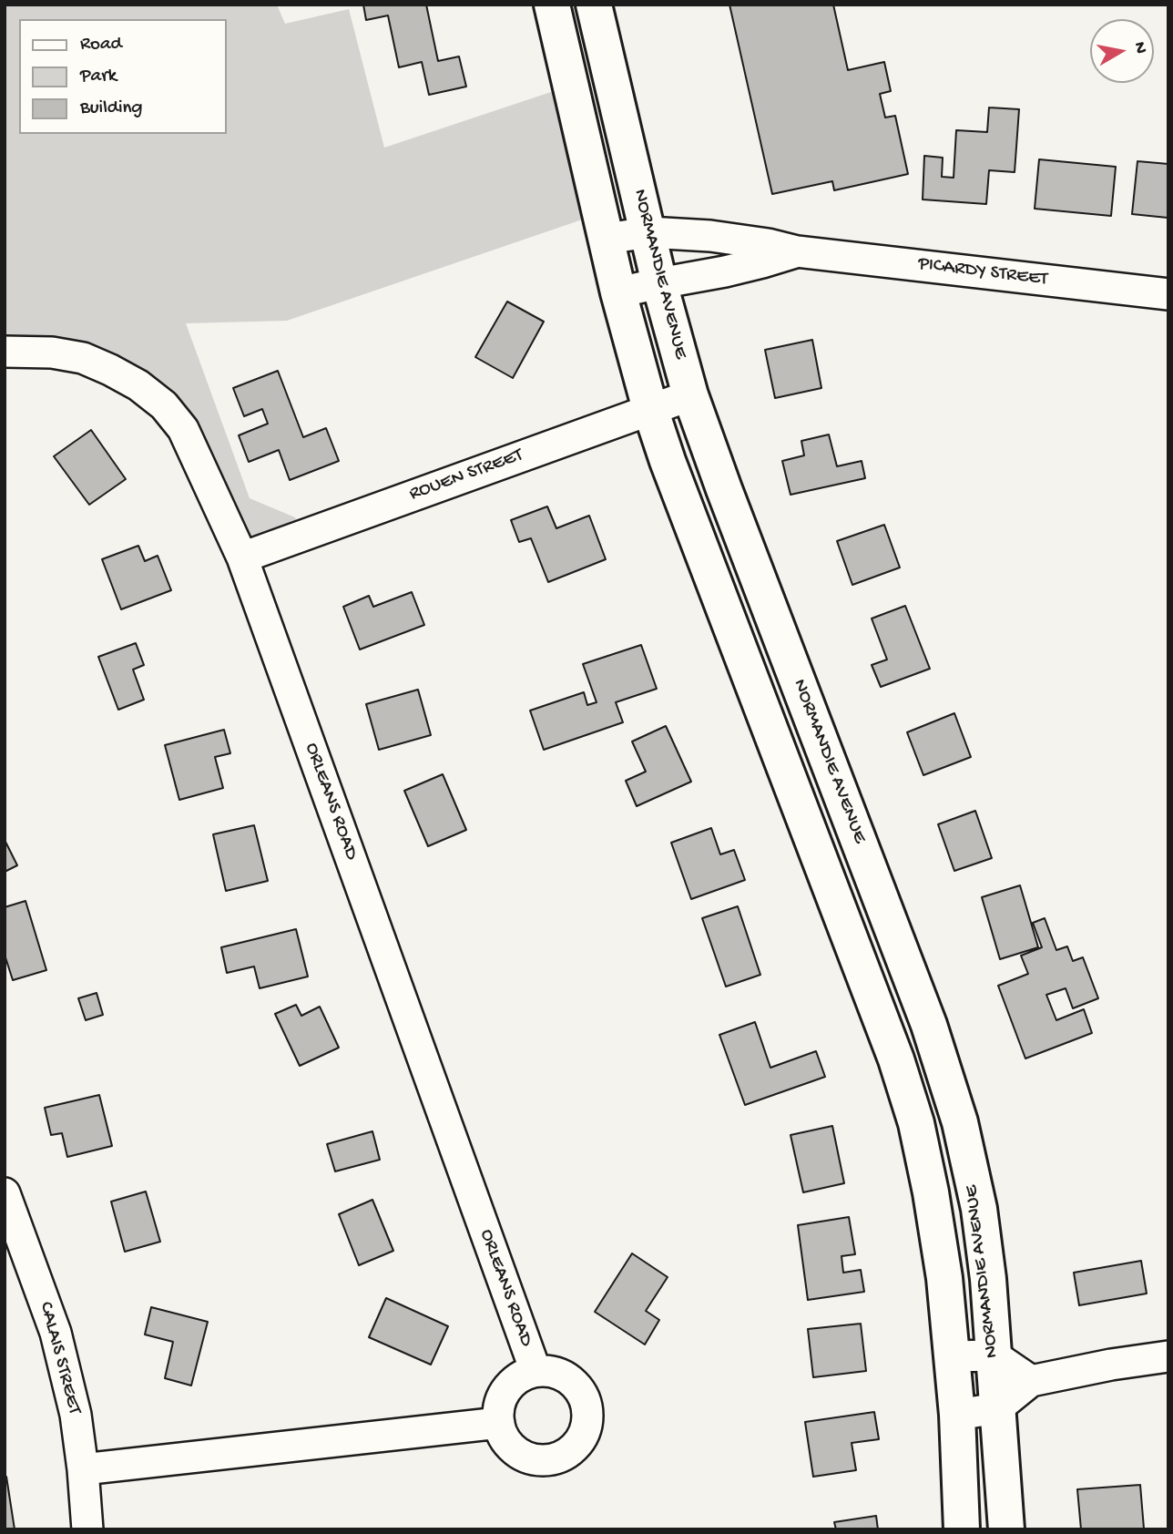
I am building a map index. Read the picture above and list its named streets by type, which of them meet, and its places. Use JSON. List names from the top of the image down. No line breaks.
{"streets":{"street":["PICARDY STREET","NORMANDIE AVENUE","ROUEN STREET","ORLEANS ROAD","CALAIS STREET"]},"crossings":[["PICARDY STREET","NORMANDIE AVENUE"],["NORMANDIE AVENUE","ROUEN STREET"],["ROUEN STREET","ORLEANS ROAD"]],"legend":["Road","Park","Building"],"north":"right"}
